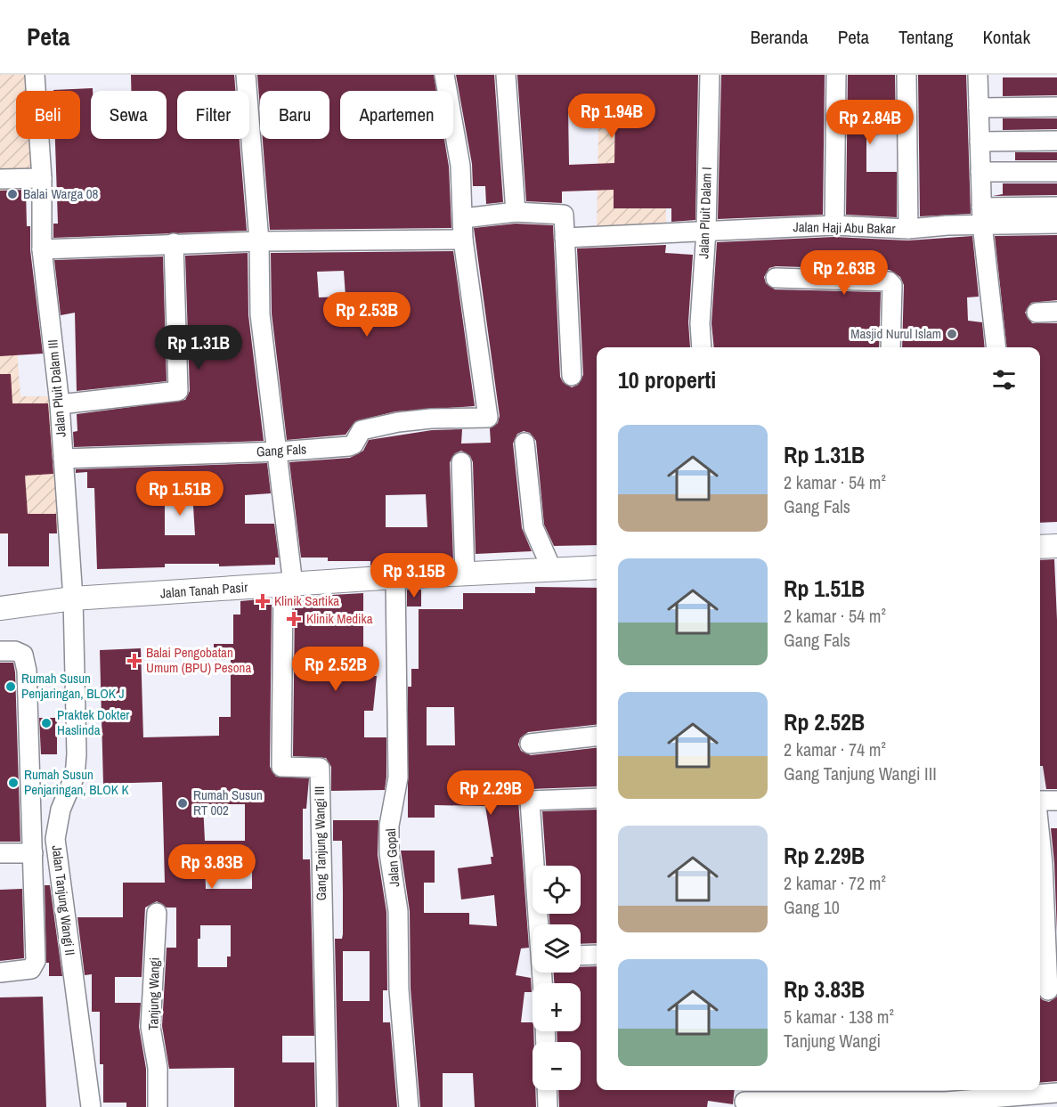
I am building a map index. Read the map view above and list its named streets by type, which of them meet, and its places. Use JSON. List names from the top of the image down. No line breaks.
{"streets":{"street":["Jalan Pluit Dalam I","Jalan Haji Abu Bakar","Jalan Pluit Dalam III","Gang Fals","Jalan Tanah Pasir","Gang Tanjung Wangi III","Jalan Gopal","Jalan Tanjung Wangi II","Tanjung Wangi"]},"crossings":[["Jalan Pluit Dalam I","Jalan Haji Abu Bakar"],["Jalan Pluit Dalam III","Gang Fals"],["Jalan Pluit Dalam III","Jalan Tanah Pasir"],["Jalan Pluit Dalam III","Jalan Tanjung Wangi II"],["Jalan Tanah Pasir","Gang Tanjung Wangi III"],["Jalan Tanah Pasir","Jalan Gopal"],["Jalan Tanah Pasir","Jalan Tanjung Wangi II"]],"places":{"other":["Balai Warga 08","Masjid Nurul Islam","Rumah Susun Penjaringan, BLOK J","Praktek Dokter Haslinda","Rumah Susun Penjaringan, BLOK K","Rumah Susun RT 002"],"health":["Klinik Sartika","Klinik Medika","Balai Pengobatan Umum (BPU) Pesona"]},"page":{"header":"Peta","nav":["Beranda","Peta","Tentang","Kontak"],"chip":["Beli","Sewa","Filter","Baru","Apartemen"],"price":["Rp 1.94B","Rp 2.84B","Rp 2.63B","Rp 2.53B","Rp 1.31B","Rp 1.51B","Rp 3.15B","Rp 2.52B","Rp 2.29B","Rp 3.83B"],"heading":"10 properti","list":[{"name":"Rp 1.31B","note":"2 kamar · 54 m² · Gang Fals"},{"name":"Rp 1.51B","note":"2 kamar · 54 m² · Gang Fals"},{"name":"Rp 2.52B","note":"2 kamar · 74 m² · Gang Tanjung Wangi III"},{"name":"Rp 2.29B","note":"2 kamar · 72 m² · Gang 10"},{"name":"Rp 3.83B","note":"5 kamar · 138 m² · Tanjung Wangi"}],"map_buttons":["+","−"]}}
